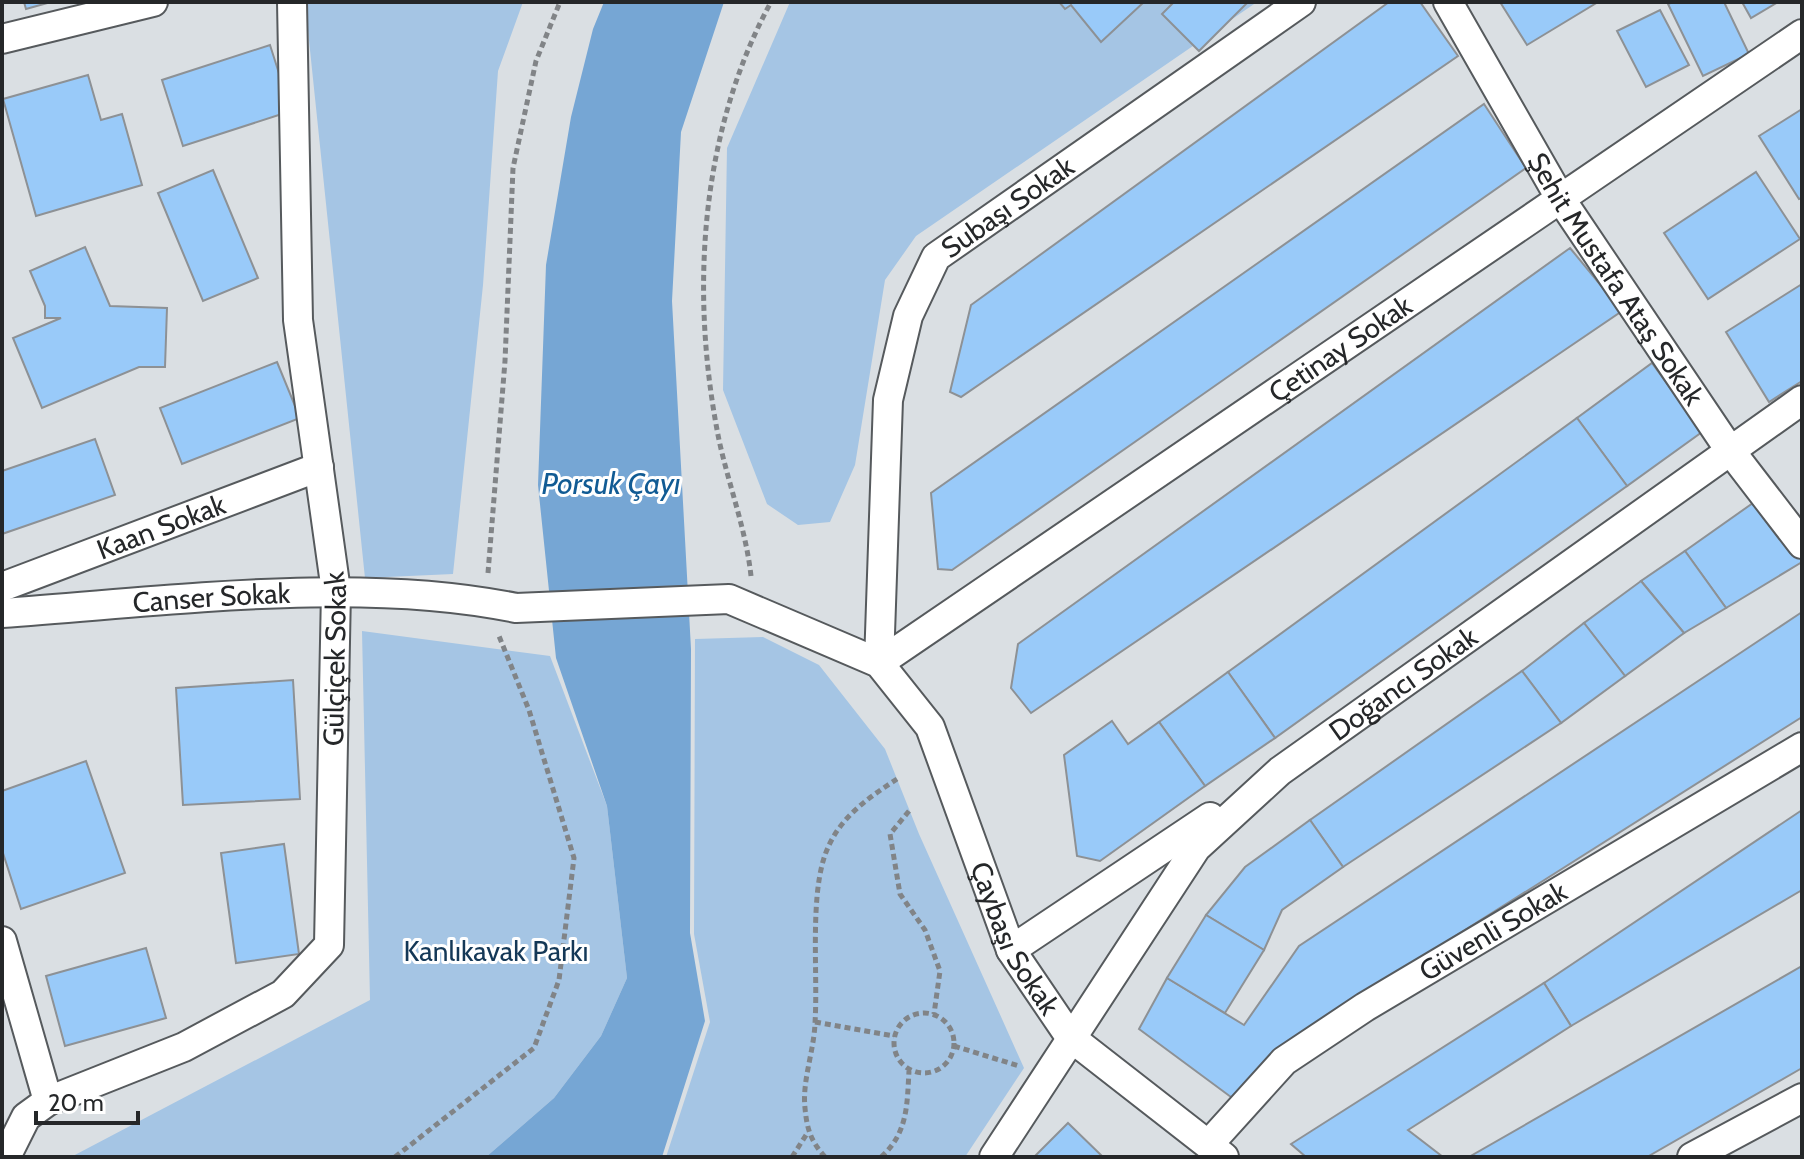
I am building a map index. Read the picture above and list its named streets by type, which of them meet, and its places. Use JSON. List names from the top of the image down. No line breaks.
{"streets":{"street":["Subaşı Sokak","Şehit Mustafa Ataş Sokak","Çetinay Sokak","Kaan Sokak","Canser Sokak","Gülçiçek Sokak","Doğancı Sokak","Güvenli Sokak","Çaybaşı Sokak"]},"crossings":[["Subaşı Sokak","Çetinay Sokak"],["Subaşı Sokak","Çaybaşı Sokak"],["Şehit Mustafa Ataş Sokak","Çetinay Sokak"],["Şehit Mustafa Ataş Sokak","Doğancı Sokak"],["Çetinay Sokak","Çaybaşı Sokak"],["Kaan Sokak","Gülçiçek Sokak"],["Canser Sokak","Gülçiçek Sokak"],["Doğancı Sokak","Çaybaşı Sokak"],["Güvenli Sokak","Çaybaşı Sokak"]],"water":["Porsuk Çayı"],"parks":["Kanlıkavak Parkı"],"scale_bar":"20 m"}
